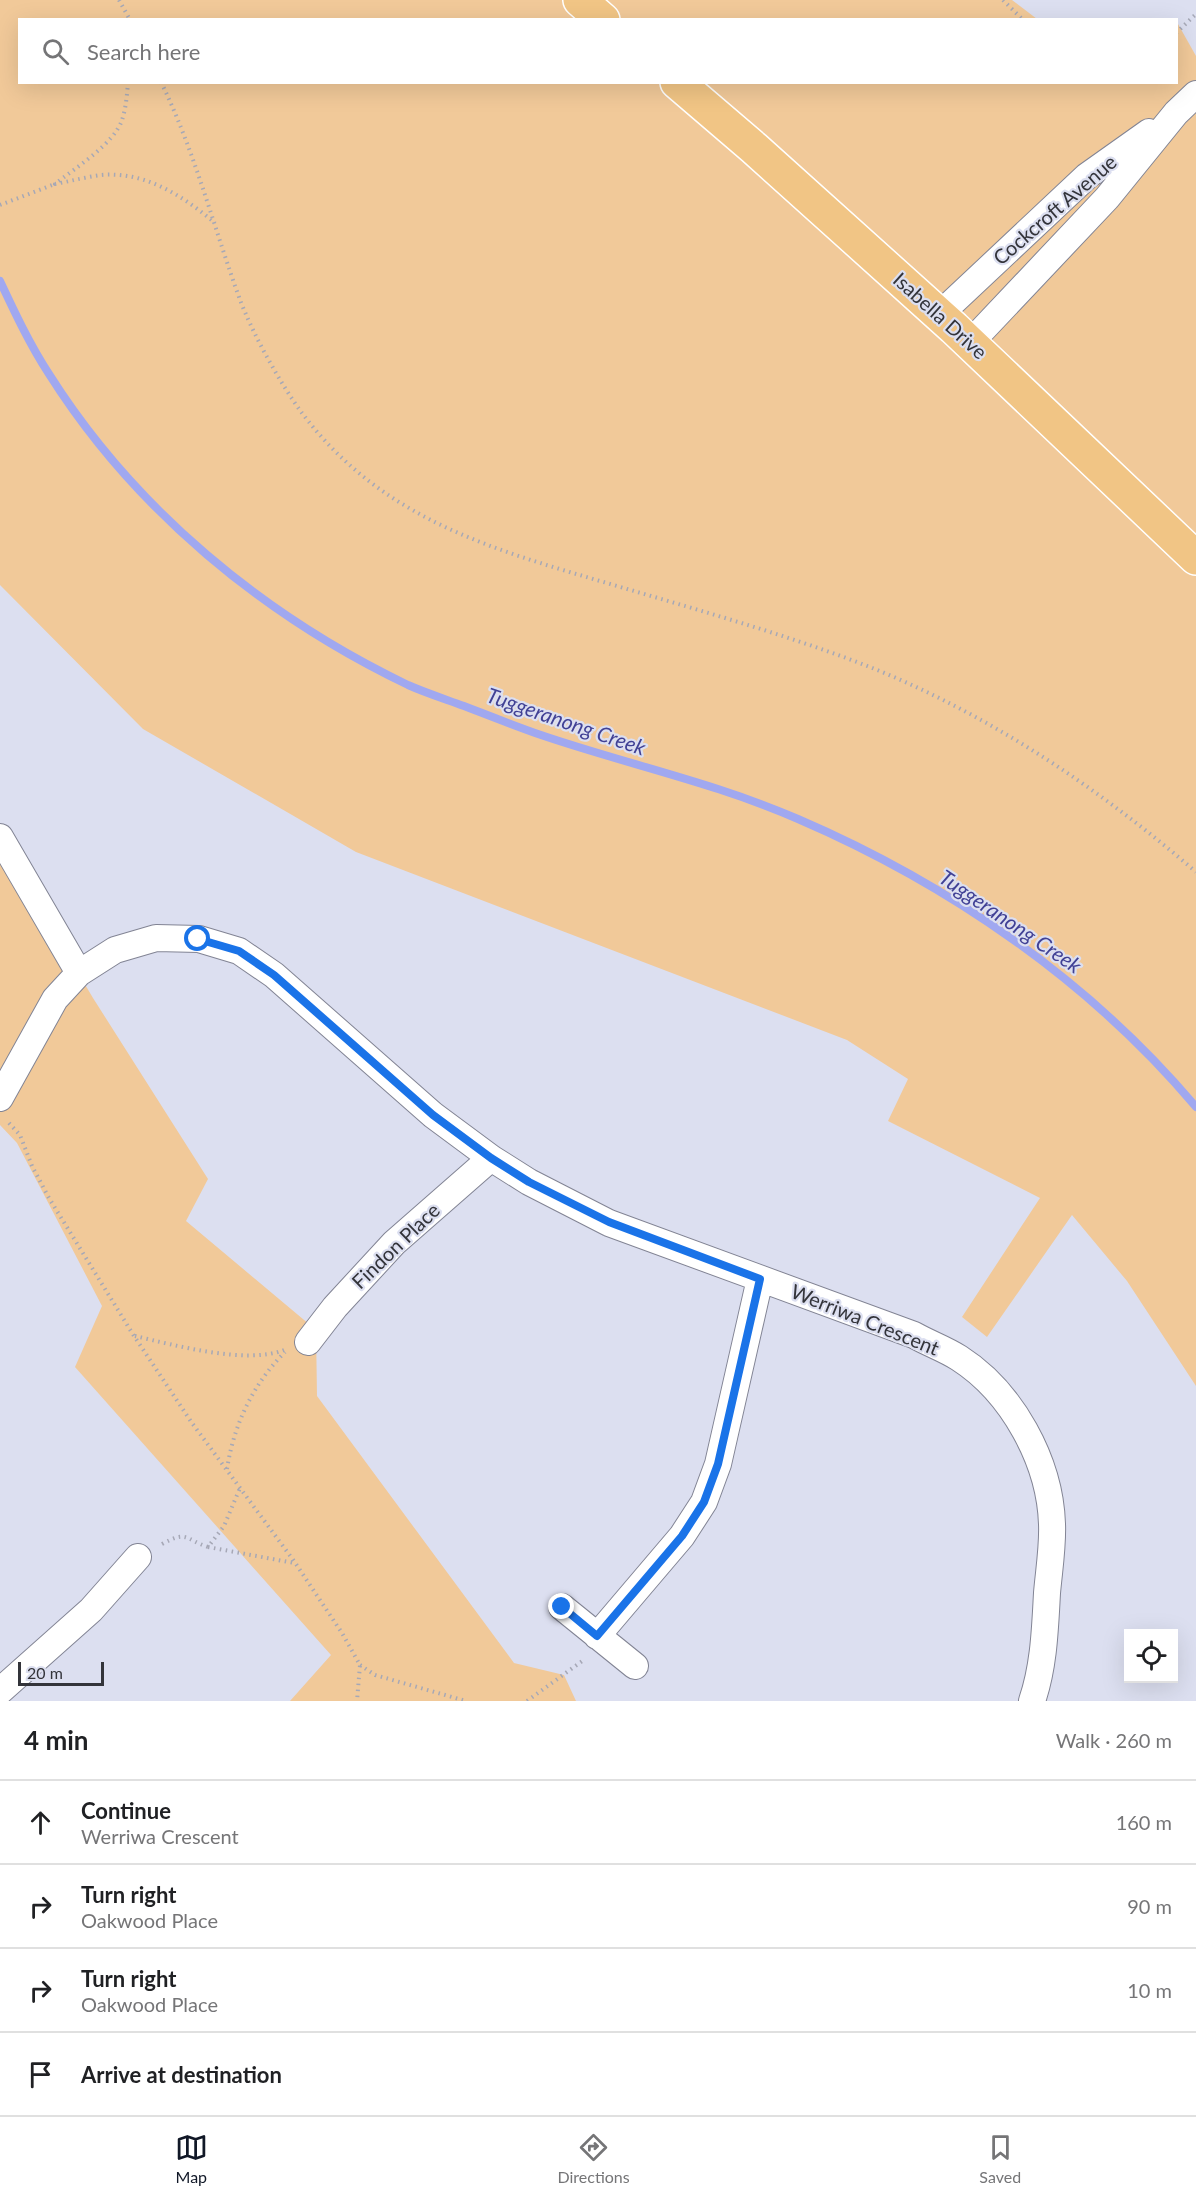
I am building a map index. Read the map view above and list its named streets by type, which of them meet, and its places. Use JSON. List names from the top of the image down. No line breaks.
{"streets":{"main road":["Isabella Drive"],"street":["Cockcroft Avenue","Findon Place","Werriwa Crescent"]},"crossings":[["Cockcroft Avenue","Isabella Drive"],["Findon Place","Werriwa Crescent"]],"water":["Tuggeranong Creek"],"scale_bar":"20 m","page":{"search":"Search here","scale":"20 m","heading":["4 min","Walk · 260 m"],"list":[["Continue","Werriwa Crescent","160 m"],["Turn right","Oakwood Place","90 m"],["Turn right","Oakwood Place","10 m"],"Arrive at destination"],"nav":["Map","Directions","Saved"]}}
